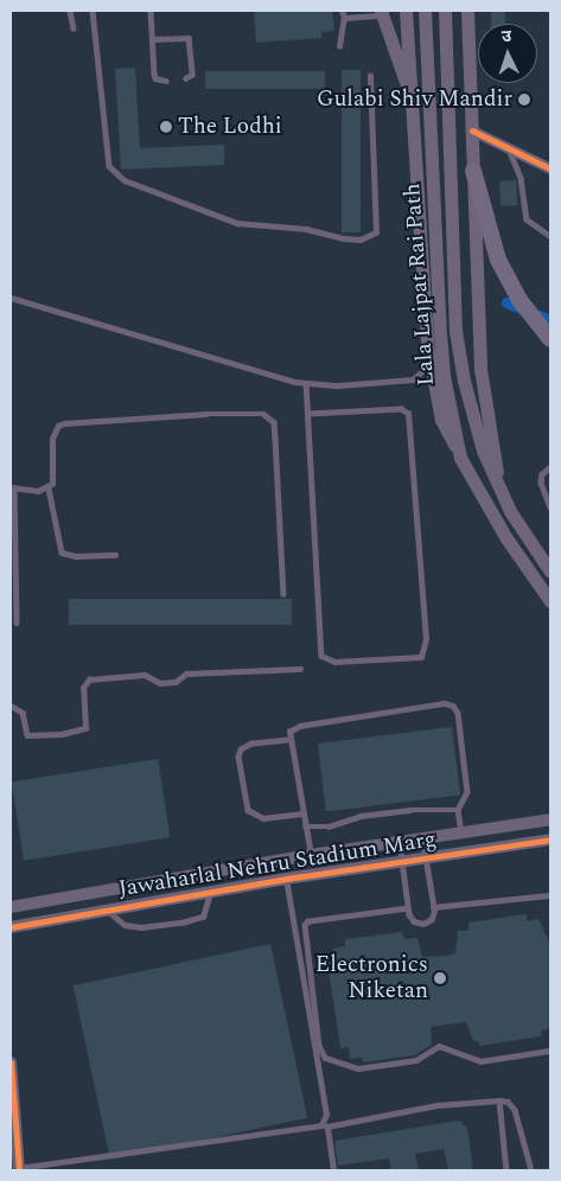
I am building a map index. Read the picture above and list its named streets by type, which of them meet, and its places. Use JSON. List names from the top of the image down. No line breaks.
{"streets":{"main road":["Lala Lajpat Rai Path"],"street":["Jawaharlal Nehru Stadium Marg"]},"places":["Gulabi Shiv Mandir","The Lodhi","Electronics Niketan"],"north":"top"}
